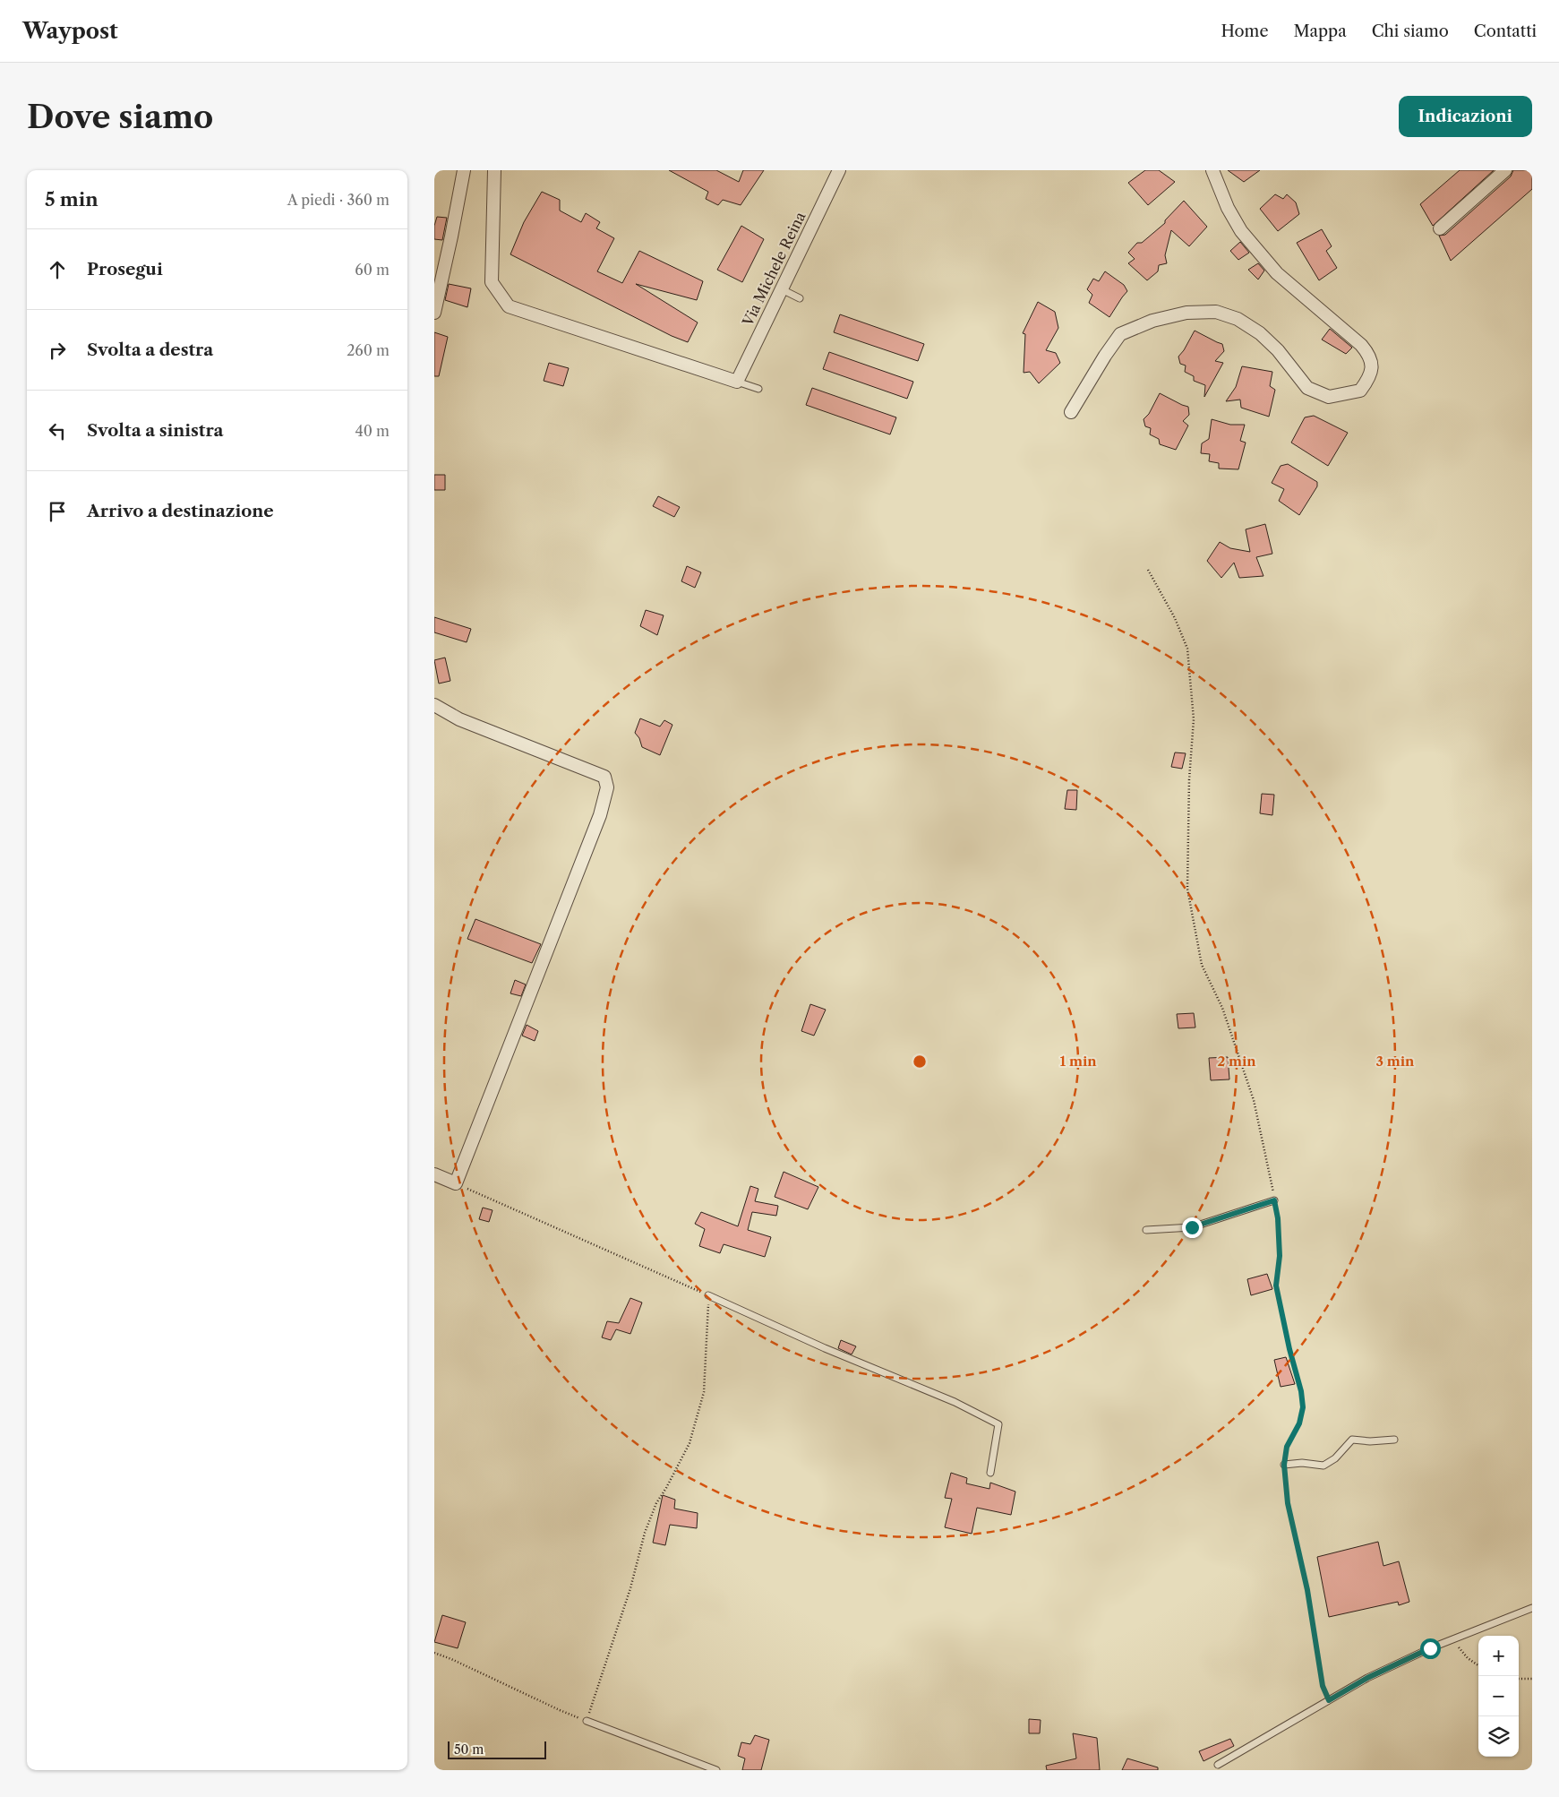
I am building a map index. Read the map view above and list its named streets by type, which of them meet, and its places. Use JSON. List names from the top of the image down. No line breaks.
{"streets":{"street":["Via Michele Reina"]},"scale_bar":"50 m","page":{"header":"Waypost","nav":["Home","Mappa","Chi siamo","Contatti"],"buttons":"Indicazioni","title":"Dove siamo","heading":["5 min","A piedi · 360 m"],"list":[["Prosegui","60 m"],["Svolta a destra","260 m"],["Svolta a sinistra","40 m"],"Arrivo a destinazione"],"map_buttons":["+","−"],"scale":"50 m"},"rings":["1 min","2 min","3 min"]}
